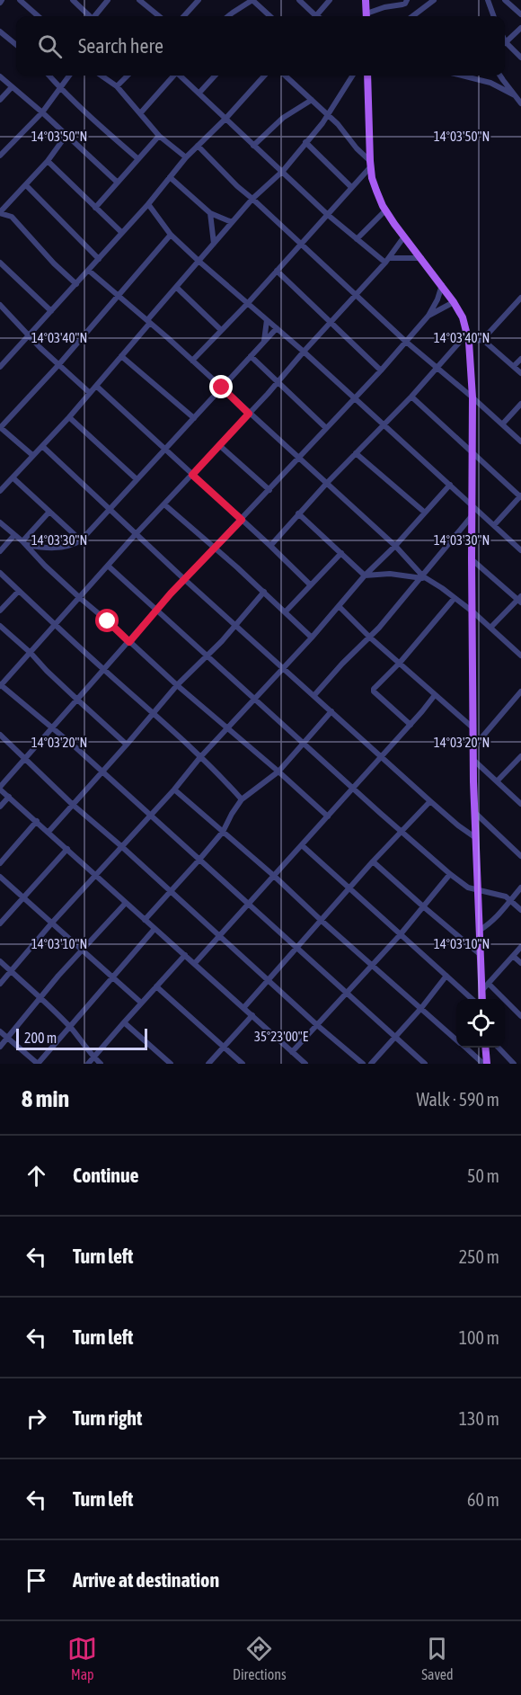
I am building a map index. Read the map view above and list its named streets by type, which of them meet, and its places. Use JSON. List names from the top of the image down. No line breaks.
{"scale_bar":"200 m","page":{"search":"Search here","scale":"200 m","heading":["8 min","Walk · 590 m"],"list":[["Continue","50 m"],["Turn left","250 m"],["Turn left","100 m"],["Turn right","130 m"],["Turn left","60 m"],"Arrive at destination"],"nav":["Map","Directions","Saved"]},"coordinates":["14°03'50\"N","14°03'40\"N","14°03'30\"N","14°03'20\"N","14°03'10\"N","35°23'00\"E"]}
